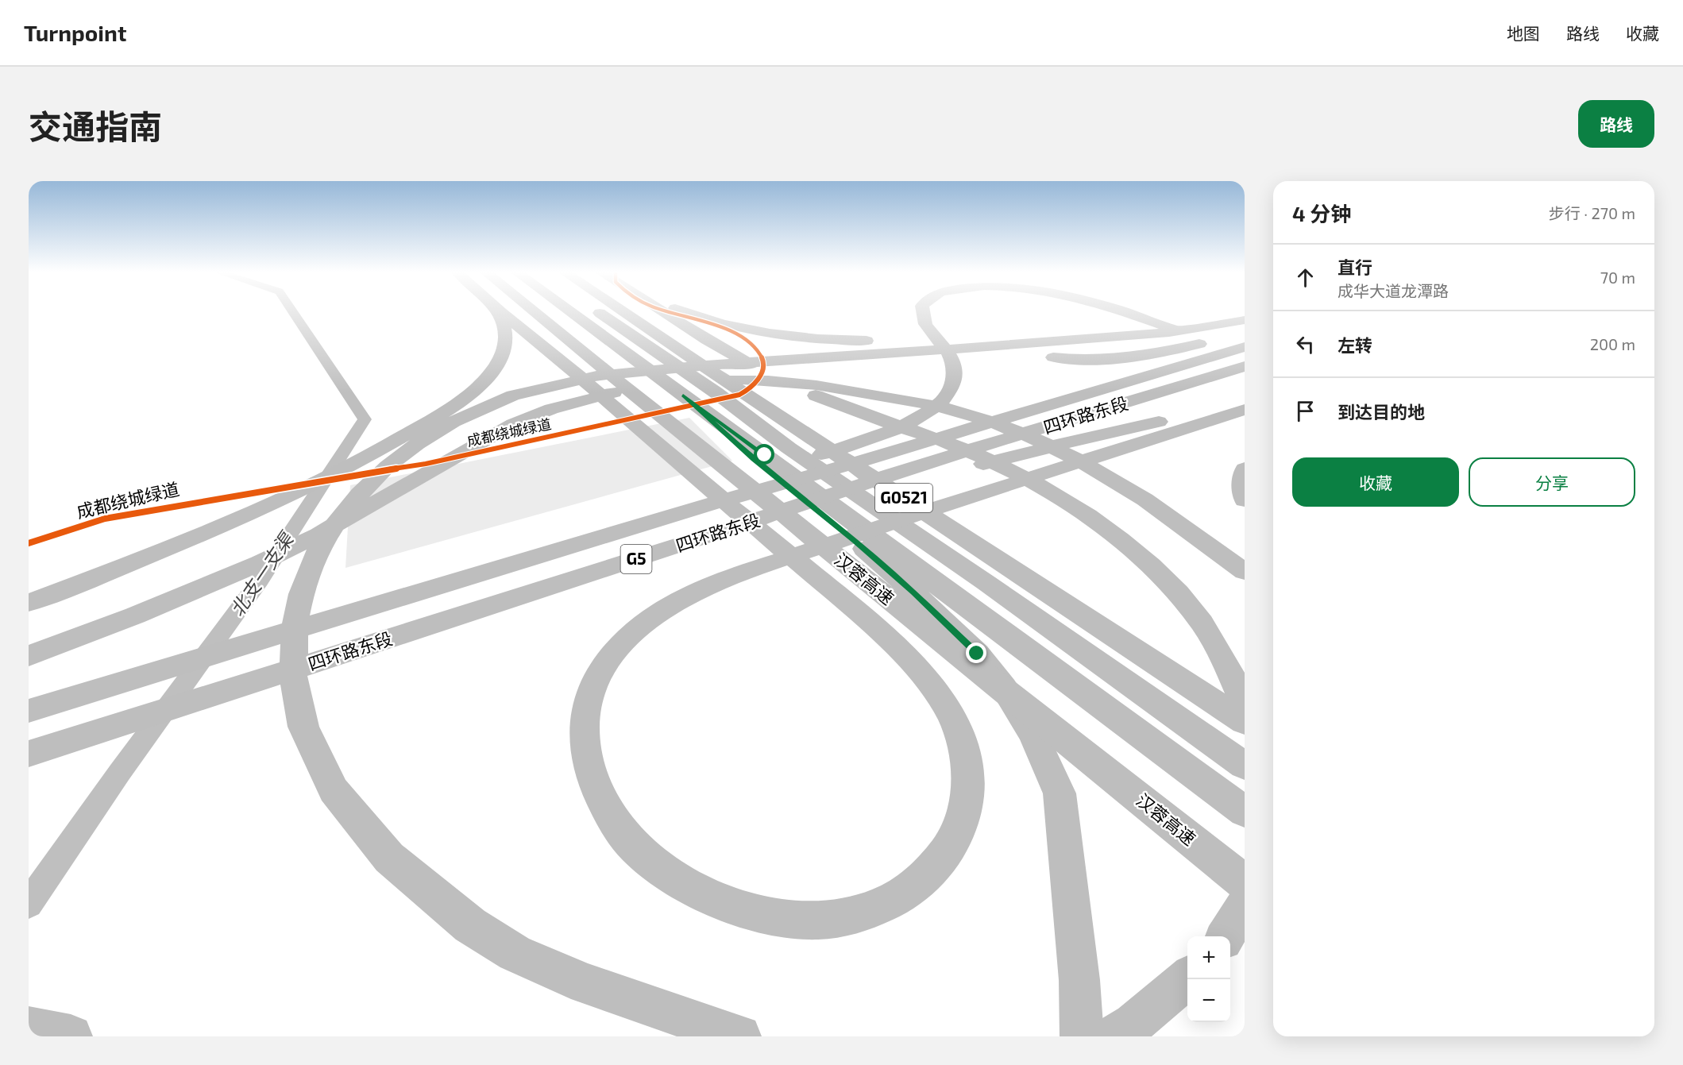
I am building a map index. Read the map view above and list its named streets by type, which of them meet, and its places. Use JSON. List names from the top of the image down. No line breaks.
{"streets":{"main road":["四环路东段","G0521","G5","汉蓉高速"],"cycle path":["成都绕城绿道"]},"water":["北支一支渠"],"page":{"header":"Turnpoint","nav":["地图","路线","收藏"],"title":"交通指南","buttons":["路线",["收藏","分享"]],"heading":["4 分钟","步行 · 270 m"],"list":[["直行","成华大道龙潭路","70 m"],["左转","200 m"],"到达目的地"],"map_buttons":["+","−"]}}
